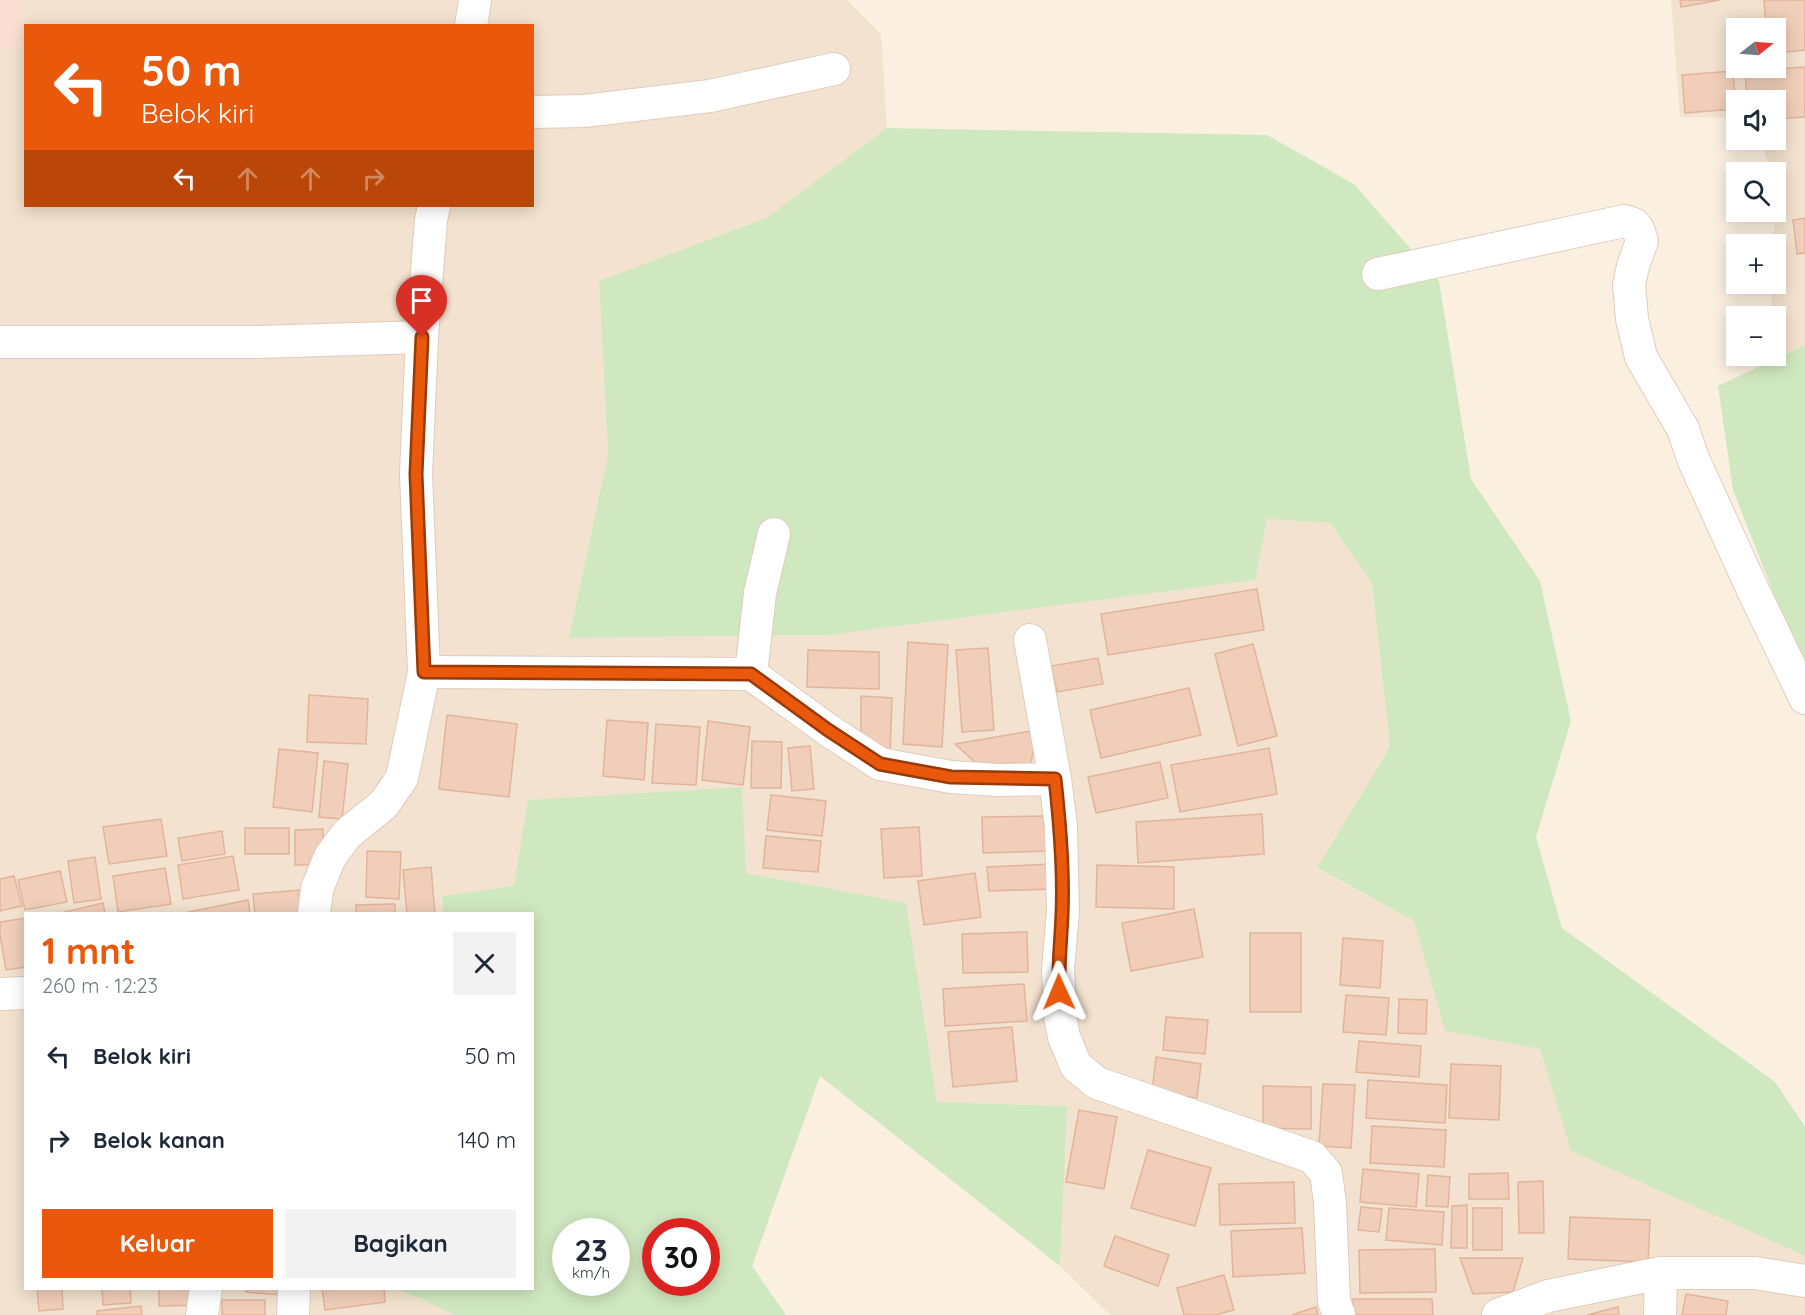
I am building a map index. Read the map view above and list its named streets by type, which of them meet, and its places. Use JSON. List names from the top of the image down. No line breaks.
{"north":"right","page":{"map_buttons":["+","−"],"turn":["50 m","Belok kiri"],"heading":["1 mnt","260 m · 12:23"],"list":[{"name":"Belok kiri","value":"50 m"},{"name":"Belok kanan","value":"140 m"}],"buttons":["Keluar","Bagikan"],"speed":"23 km/h","limit":"30"}}
